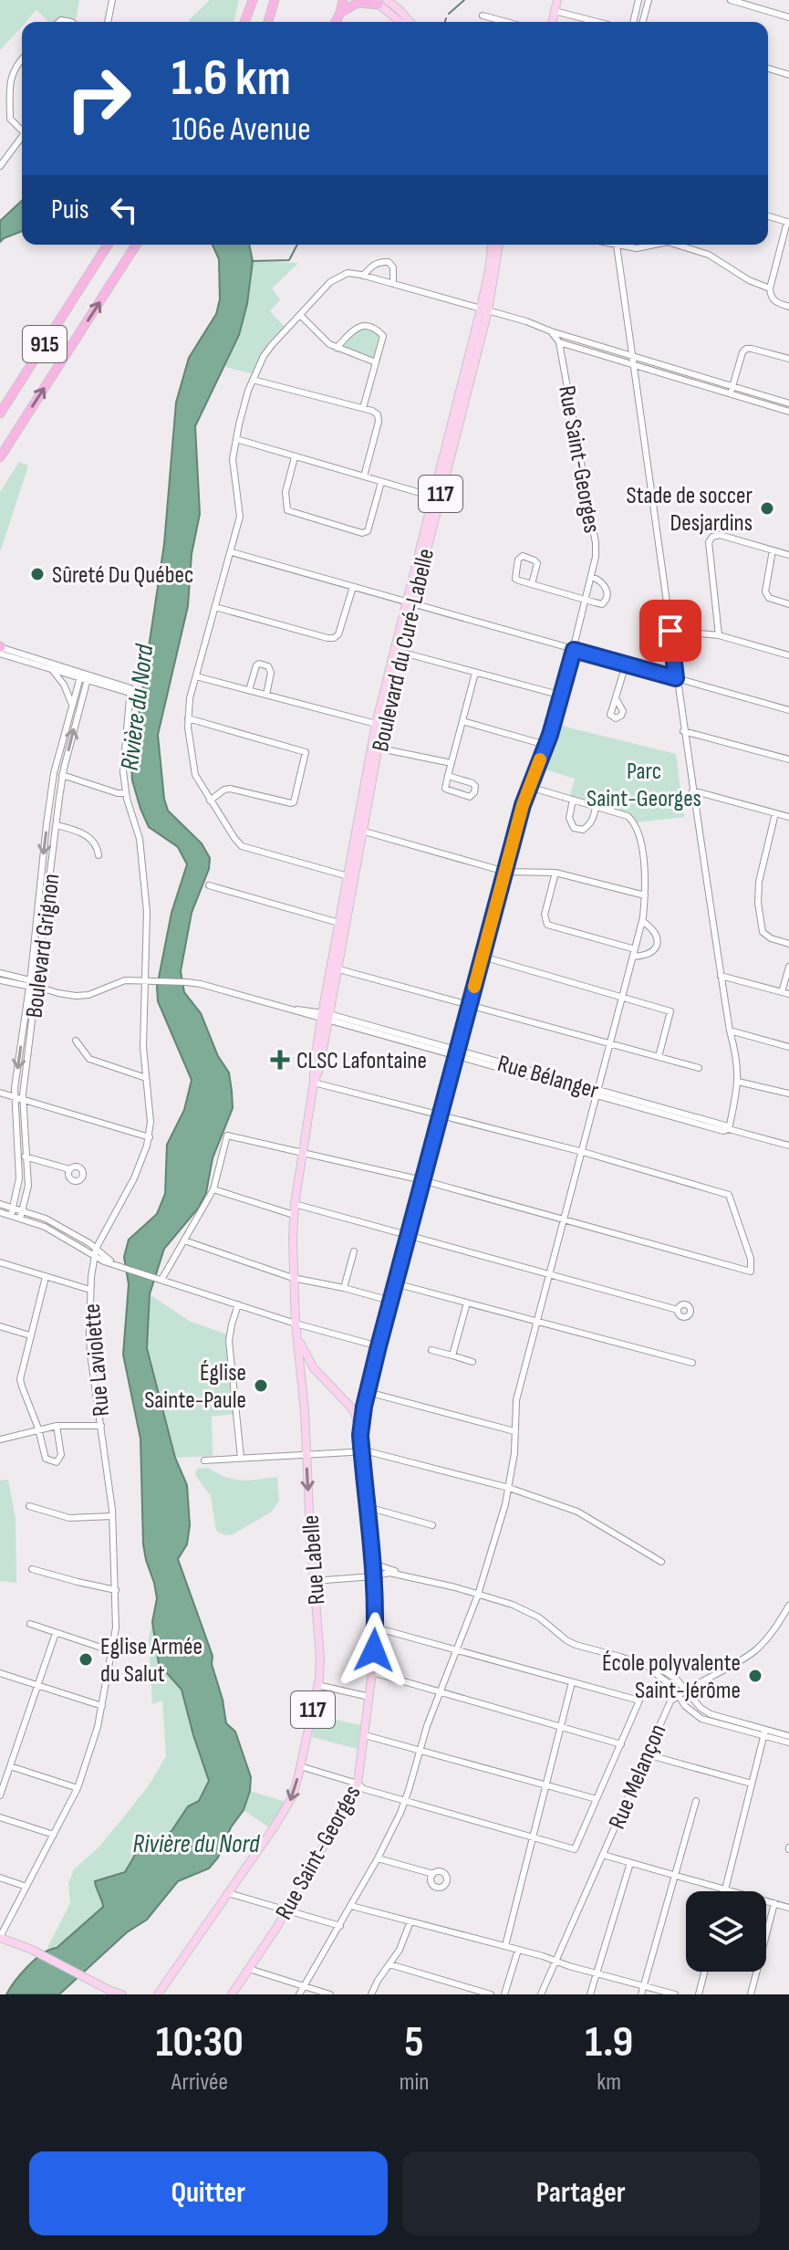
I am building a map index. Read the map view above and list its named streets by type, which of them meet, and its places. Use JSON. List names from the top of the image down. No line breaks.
{"streets":{"highway":["915"],"main road":["Rue Saint-Georges","117","Boulevard du Curé-Labelle","Rue Labelle"],"street":["Boulevard Grignon","Rue Bélanger","Rue Laviolette","Rue Melançon"]},"crossings":[["Rue Saint-Georges","Rue Bélanger"],["Rue Saint-Georges","Rue Labelle"],["Boulevard du Curé-Labelle","Rue Bélanger"],["Boulevard du Curé-Labelle","Rue Labelle"],["Boulevard Grignon","Rue Bélanger"],["Boulevard Grignon","Rue Laviolette"],["Rue Bélanger","Rue Laviolette"],["Rue Bélanger","Rue Labelle"]],"water":["Rivière du Nord"],"parks":["Parc Saint-Georges"],"places":{"other":["Stade de soccer Desjardins","Sûreté Du Québec","Église Sainte-Paule","Eglise Armée du Salut","École polyvalente Saint-Jérôme"],"health":["CLSC Lafontaine"]},"page":{"turn":["1.6 km","106e Avenue"],"then":"Puis","eta":["10:30","Arrivée","5","min","1.9","km"],"buttons":["Quitter","Partager"]}}
